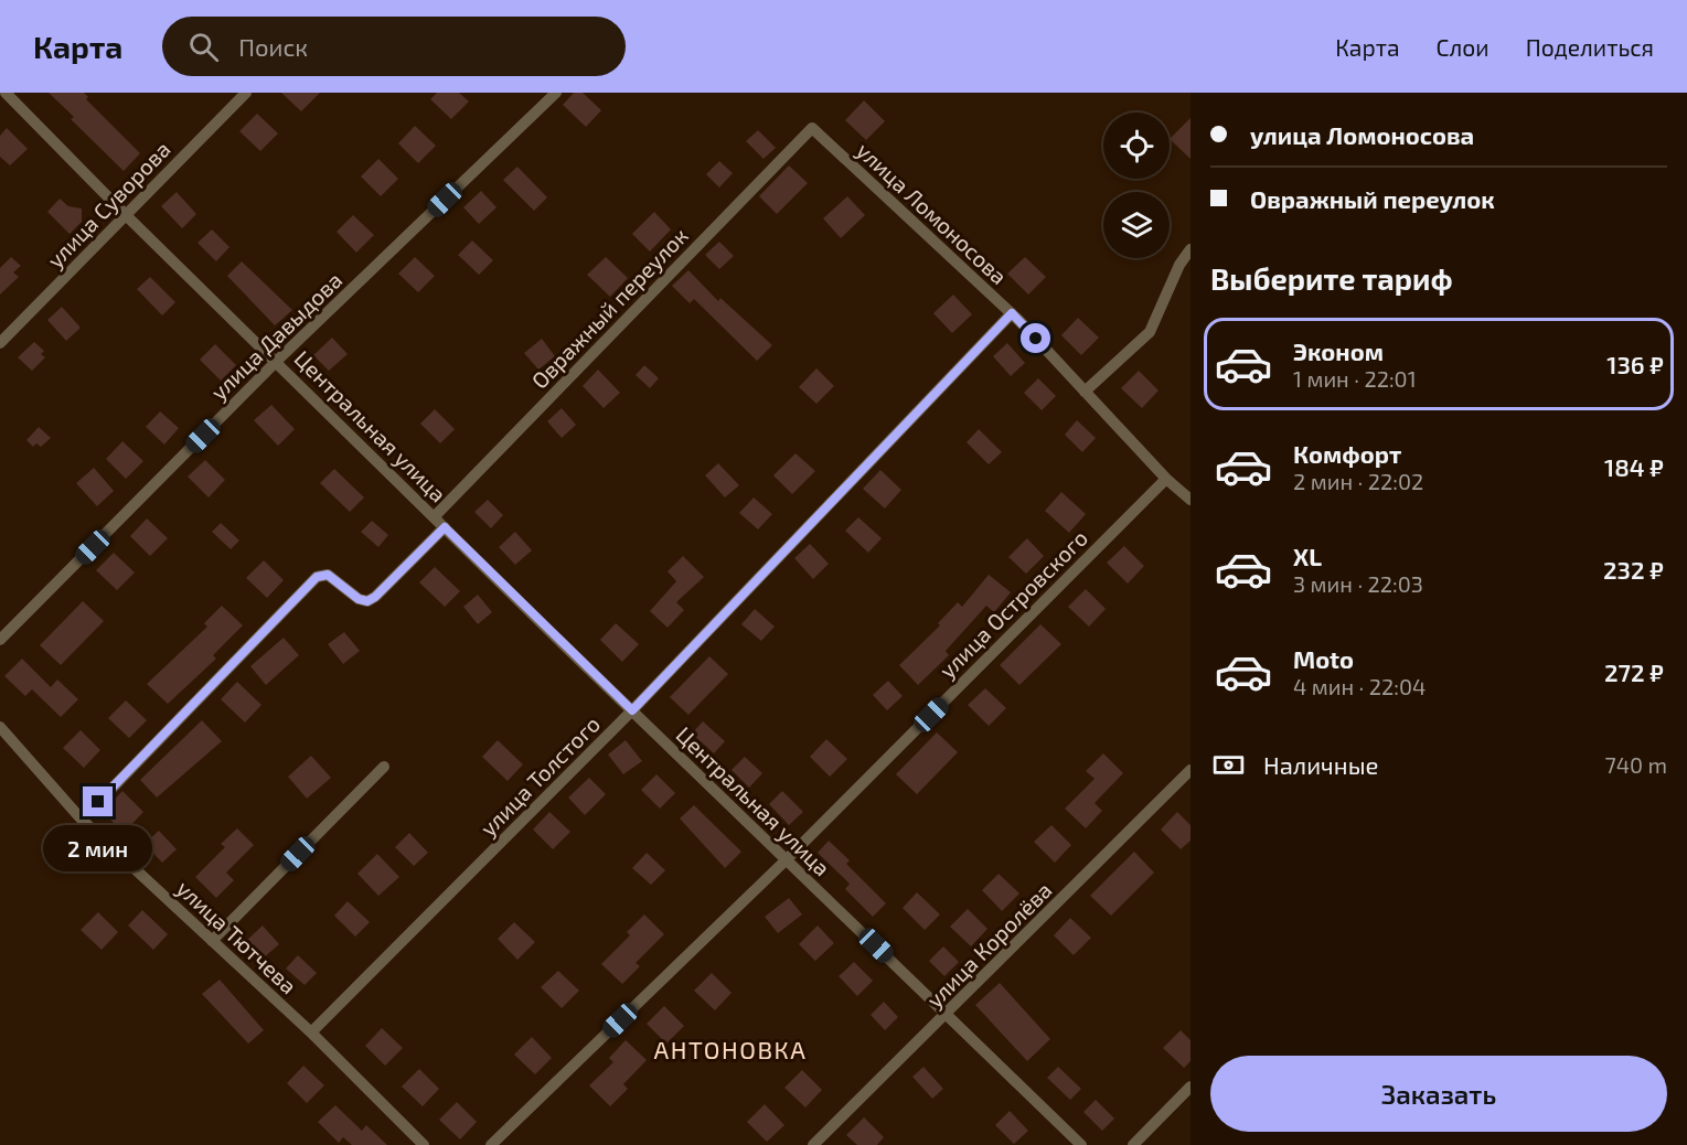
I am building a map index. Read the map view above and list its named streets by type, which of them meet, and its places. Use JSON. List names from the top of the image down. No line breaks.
{"streets":{"street":["улица Суворова","улица Ломоносова","Овражный переулок","улица Давыдова","Центральная улица","улица Островского","улица Толстого","улица Тютчева","улица Королёва"]},"crossings":[["улица Суворова","Центральная улица"],["улица Ломоносова","Овражный переулок"],["улица Ломоносова","улица Островского"],["улица Ломоносова","улица Толстого"],["Овражный переулок","Центральная улица"],["улица Давыдова","Центральная улица"],["Центральная улица","улица Островского"],["Центральная улица","улица Толстого"],["Центральная улица","улица Королёва"],["улица Толстого","улица Тютчева"]],"districts":["АНТОНОВКА"],"page":{"header":"Карта","search":"Поиск","nav":["Карта","Слои","Поделиться"],"banner":["улица Ломоносова","Овражный переулок"],"heading":"Выберите тариф","list":[{"name":"Эконом","note":"1 мин · 22:01","value":"136 ₽"},{"name":"Комфорт","note":"2 мин · 22:02","value":"184 ₽"},{"name":"XL","note":"3 мин · 22:03","value":"232 ₽"},{"name":"Moto","note":"4 мин · 22:04","value":"272 ₽"}],"pay":["Наличные","740 m"],"bubble":"2 мин","buttons":"Заказать"}}
